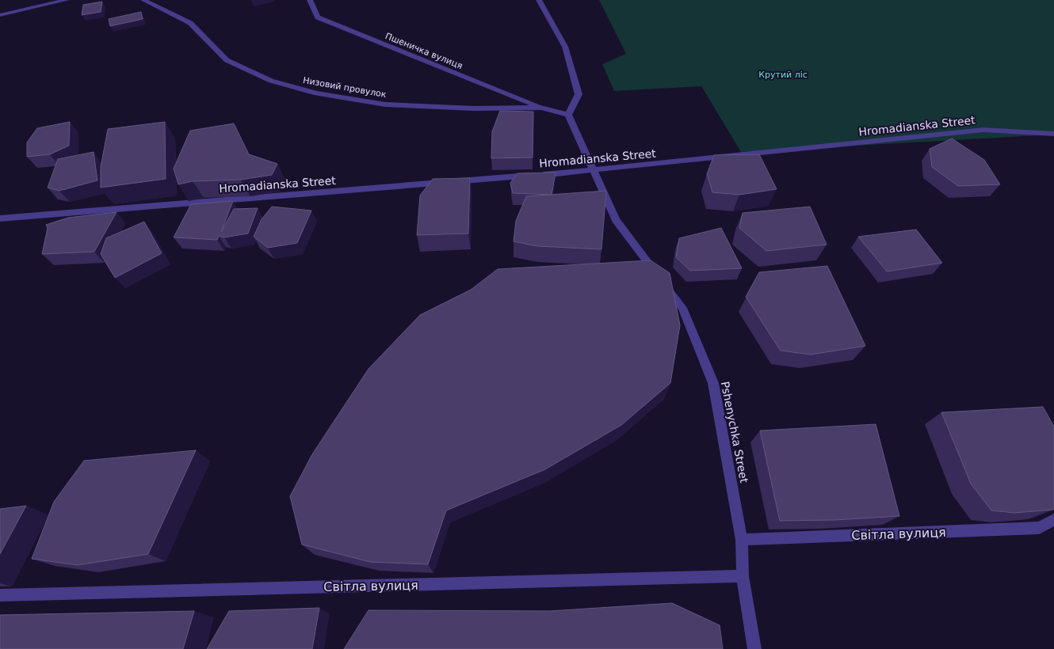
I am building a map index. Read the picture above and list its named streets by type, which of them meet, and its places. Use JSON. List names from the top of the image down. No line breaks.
{"streets":{"street":["Пшеничка вулиця","Низовий провулок","Hromadianska Street","Pshenychka Street","Світла вулиця"]},"crossings":[["Пшеничка вулиця","Низовий провулок"],["Низовий провулок","Pshenychka Street"],["Hromadianska Street","Pshenychka Street"],["Pshenychka Street","Світла вулиця"]],"parks":["Крутий ліс"]}
